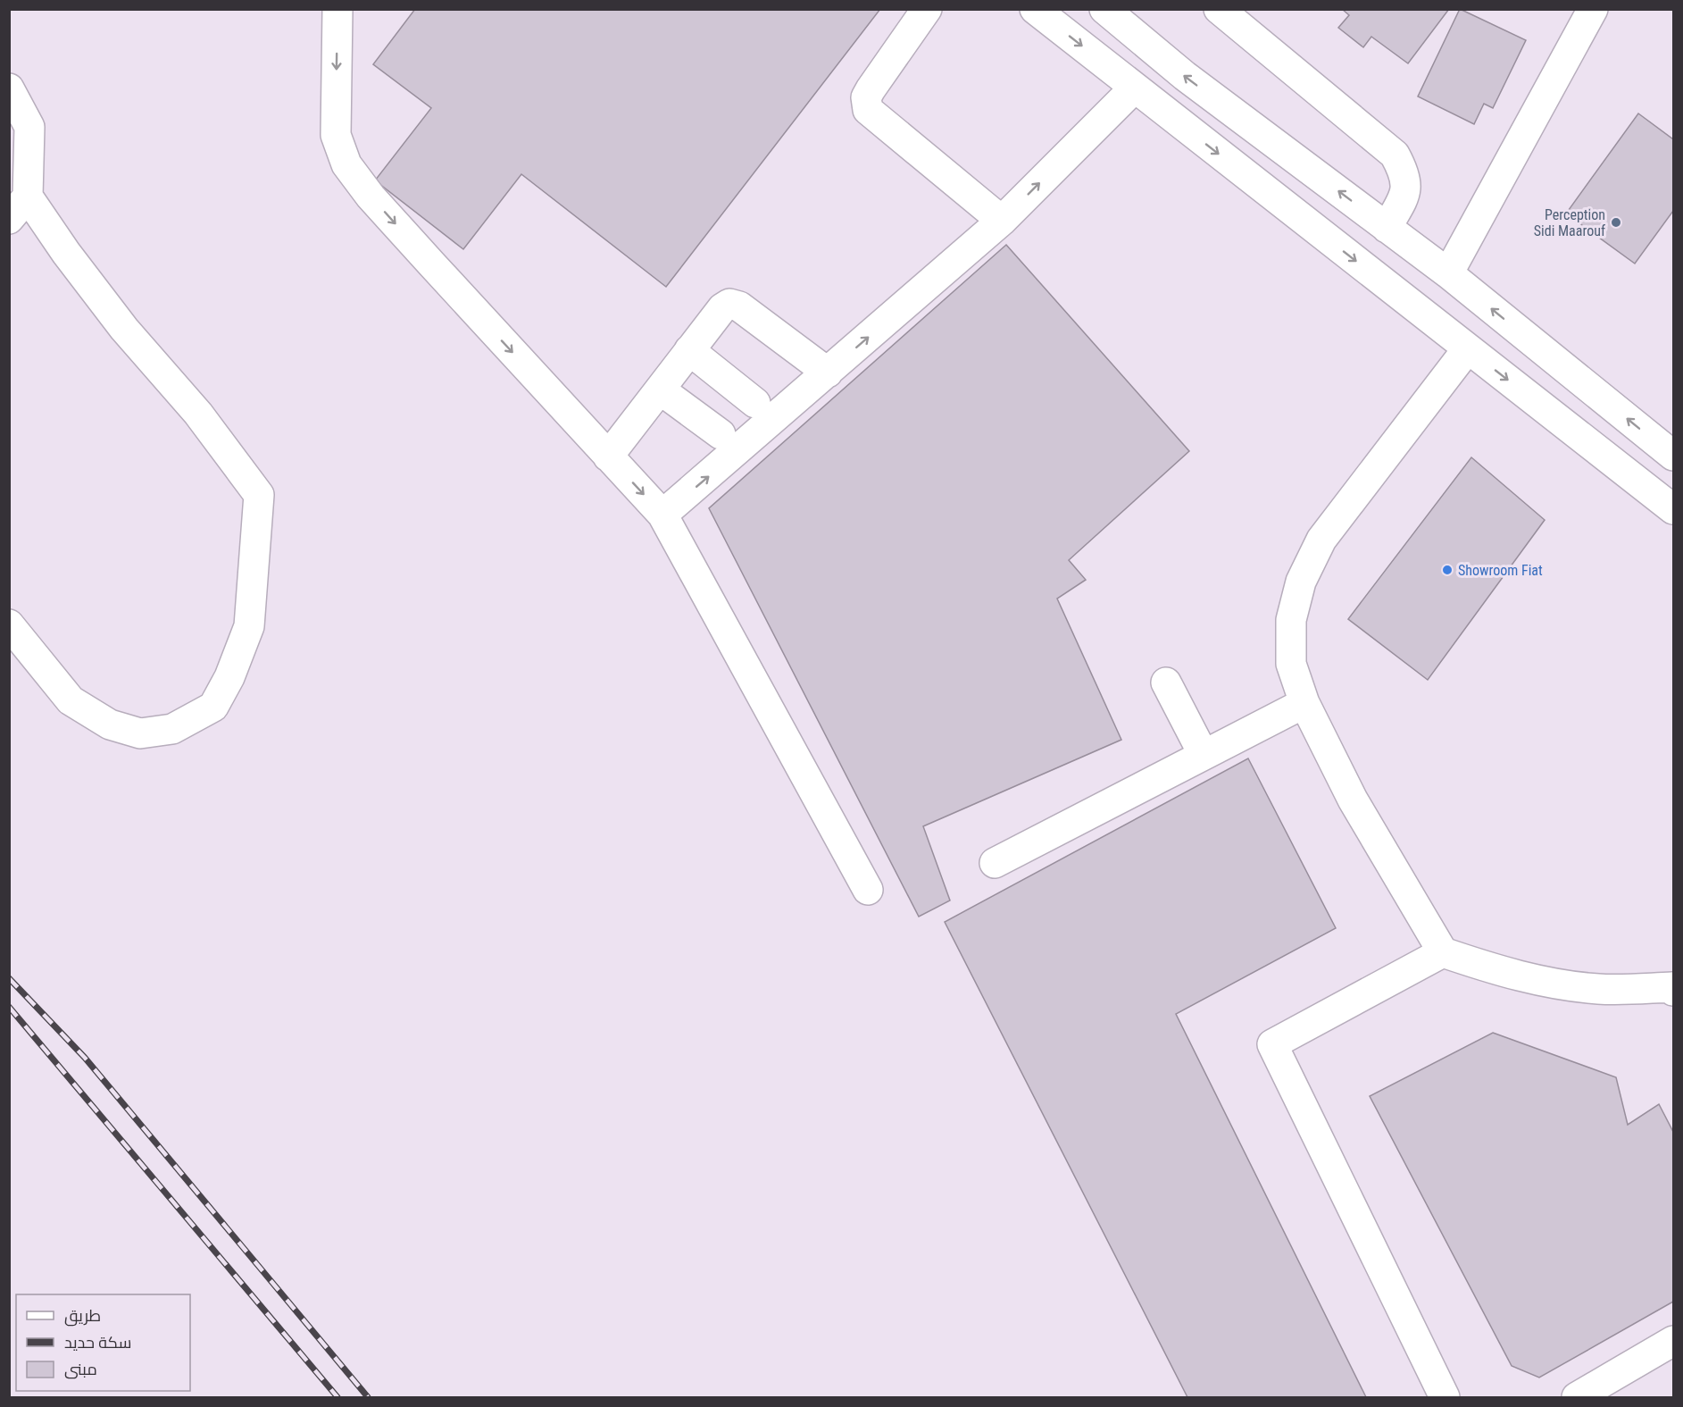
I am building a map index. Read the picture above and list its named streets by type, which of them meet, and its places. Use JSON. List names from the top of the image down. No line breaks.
{"places":["Perception Sidi Maarouf","Showroom Fiat"],"legend":["طريق","سكة حديد","مبنى"]}
